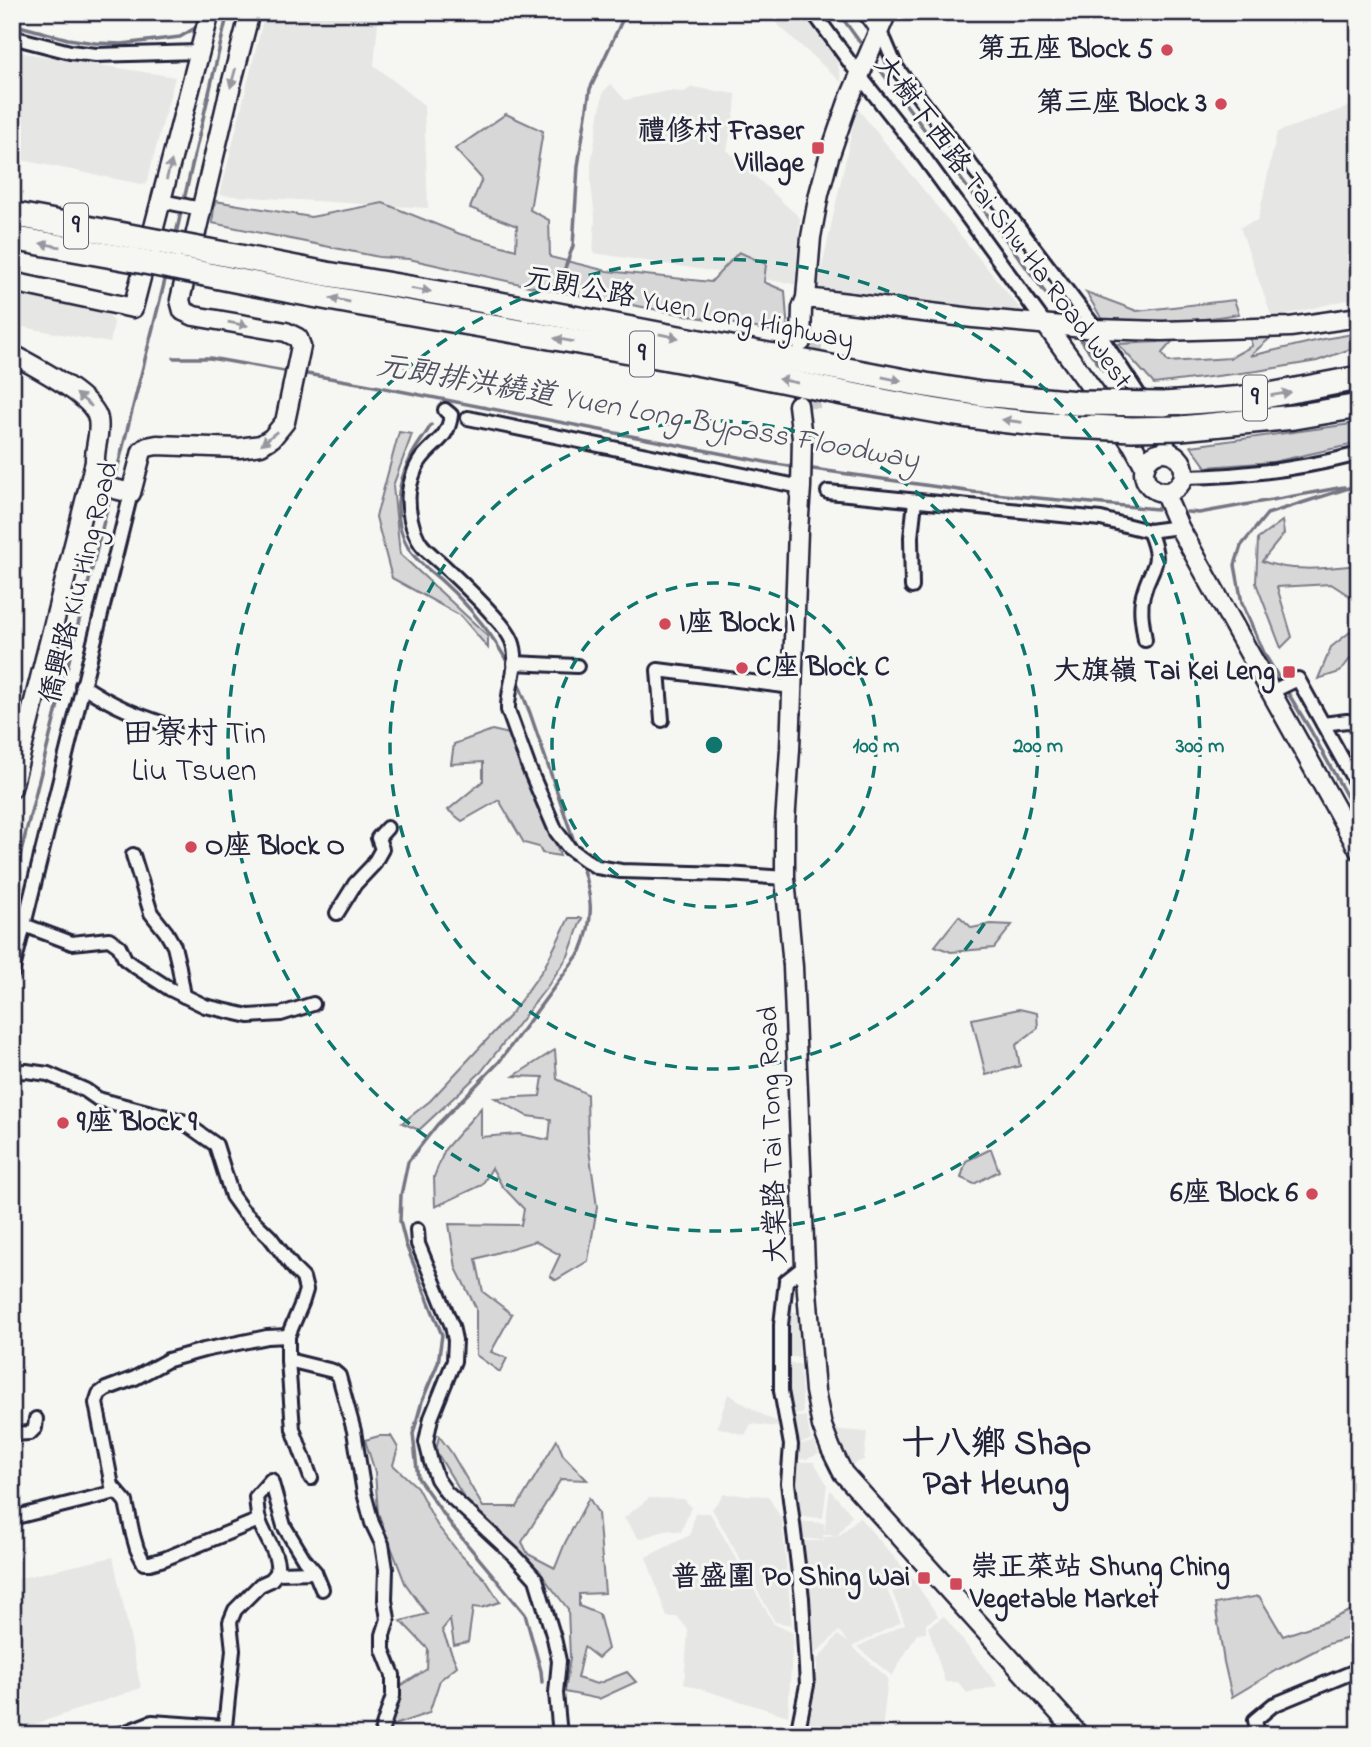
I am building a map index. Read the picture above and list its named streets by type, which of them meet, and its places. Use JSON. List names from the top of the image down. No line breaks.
{"streets":{"highway":["9","元朗公路 Yuen Long Highway"],"street":["大樹下西路 Tai Shu Ha Road West","僑興路 Kiu Hing Road","大棠路 Tai Tong Road"]},"districts":["田寮村 Tin Liu Tsuen","十八鄉 Shap Pat Heung"],"water":["元朗排洪繞道 Yuen Long Bypass Floodway"],"places":{"other":["第五座 Block 5","第三座 Block 3","I座 Block I","C座 Block C","O座 Block O","9座 Block 9","6座 Block 6"],"transit":["禮修村 Fraser Village","大旗嶺 Tai Kei Leng","普盛圍 Po Shing Wai","崇正菜站 Shung Ching Vegetable Market"]},"rings":["100 m","200 m","300 m"]}
